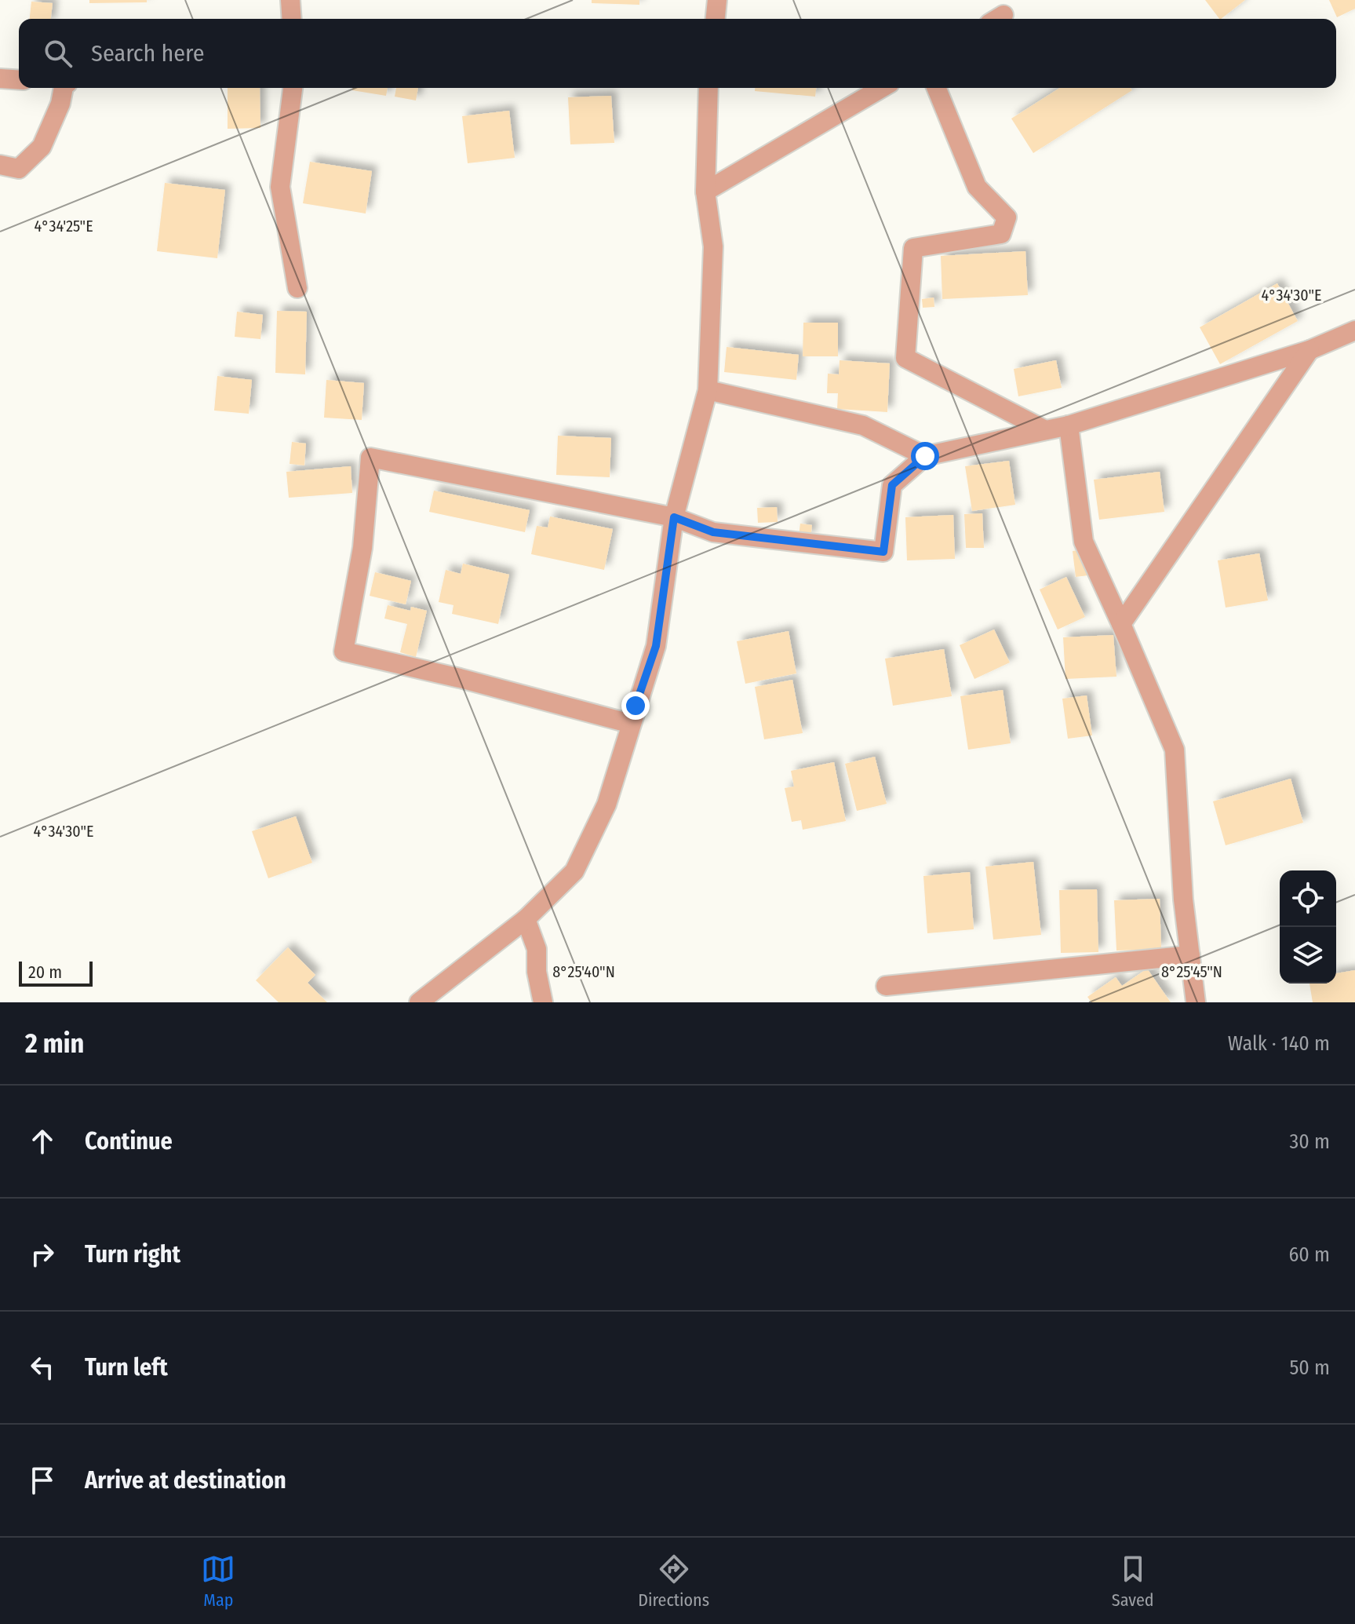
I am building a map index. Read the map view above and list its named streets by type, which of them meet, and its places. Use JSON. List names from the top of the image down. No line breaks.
{"scale_bar":"20 m","page":{"search":"Search here","scale":"20 m","heading":["2 min","Walk · 140 m"],"list":[["Continue","30 m"],["Turn right","60 m"],["Turn left","50 m"],"Arrive at destination"],"nav":["Map","Directions","Saved"]},"coordinates":["4°34'25\"E","4°34'30\"E","8°25'40\"N","8°25'45\"N"]}
